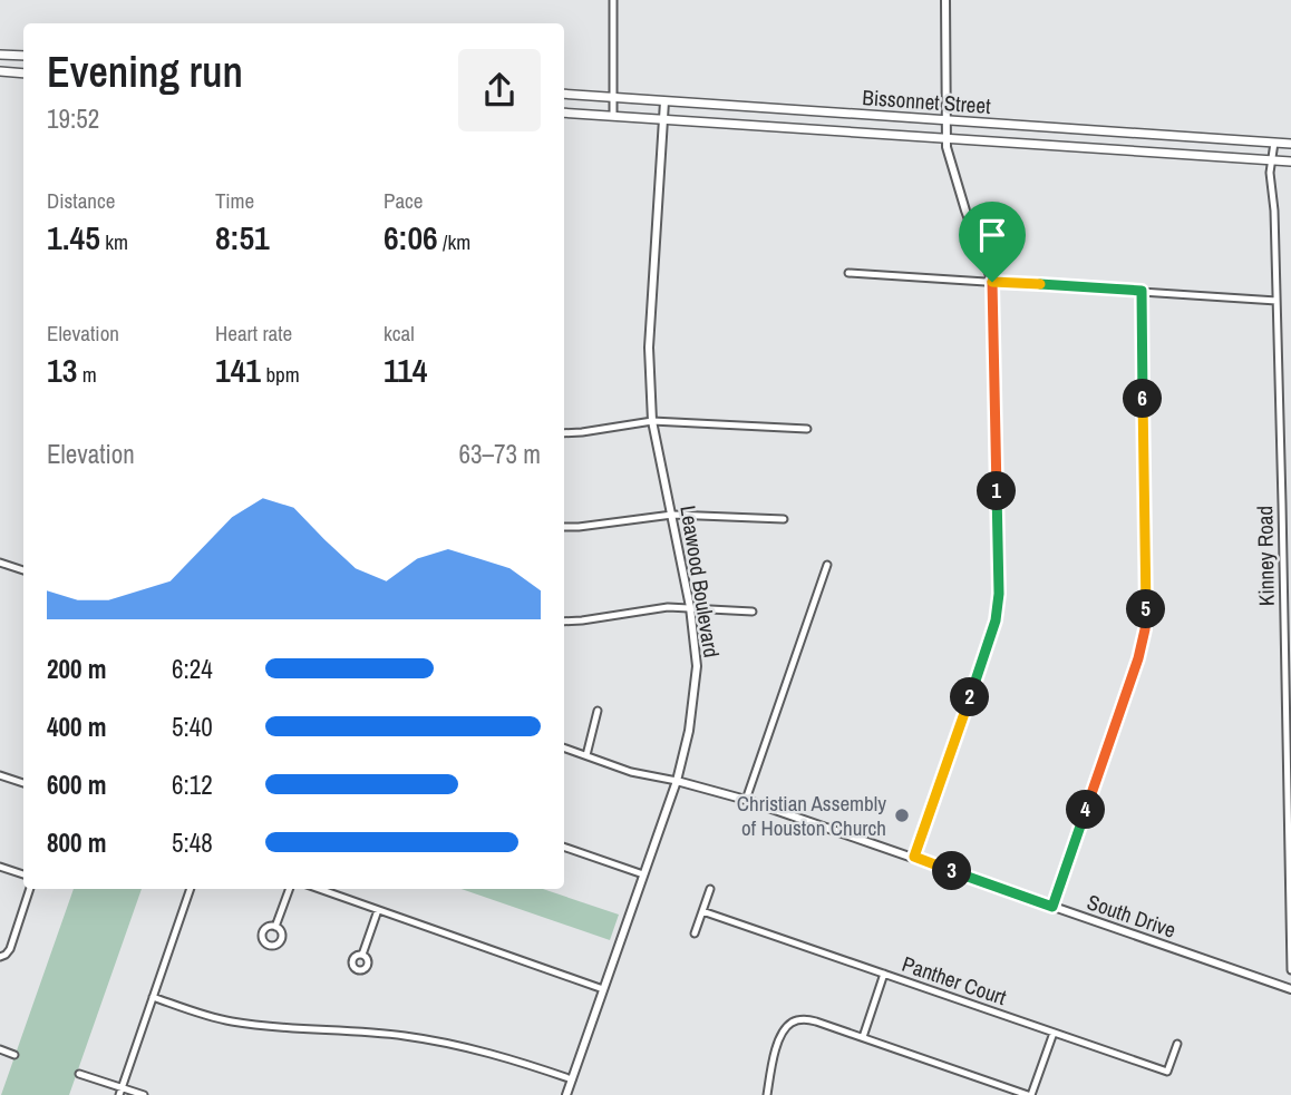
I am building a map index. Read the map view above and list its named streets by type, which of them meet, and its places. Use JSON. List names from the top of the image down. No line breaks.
{"streets":{"main road":["Bissonnet Street"],"street":["Kinney Road","Leawood Boulevard","South Drive","Panther Court"]},"crossings":[["Bissonnet Street","Kinney Road"],["Bissonnet Street","Leawood Boulevard"],["Leawood Boulevard","South Drive"]],"places":["Christian Assembly of Houston Church"],"page":{"heading":["Evening run","19:52"],"stats":[["Distance","1.45 km"],["Time","8:51"],["Pace","6:06 /km"],["Elevation","13 m"],["Heart rate","141 bpm"],["kcal","114"]],"pins":["6","1","5","2","4","3"],"chart":["Elevation","63–73 m"],"list":[{"name":"200 m","note":"6:24"},{"name":"400 m","note":"5:40"},{"name":"600 m","note":"6:12"},{"name":"800 m","note":"5:48"}]}}
